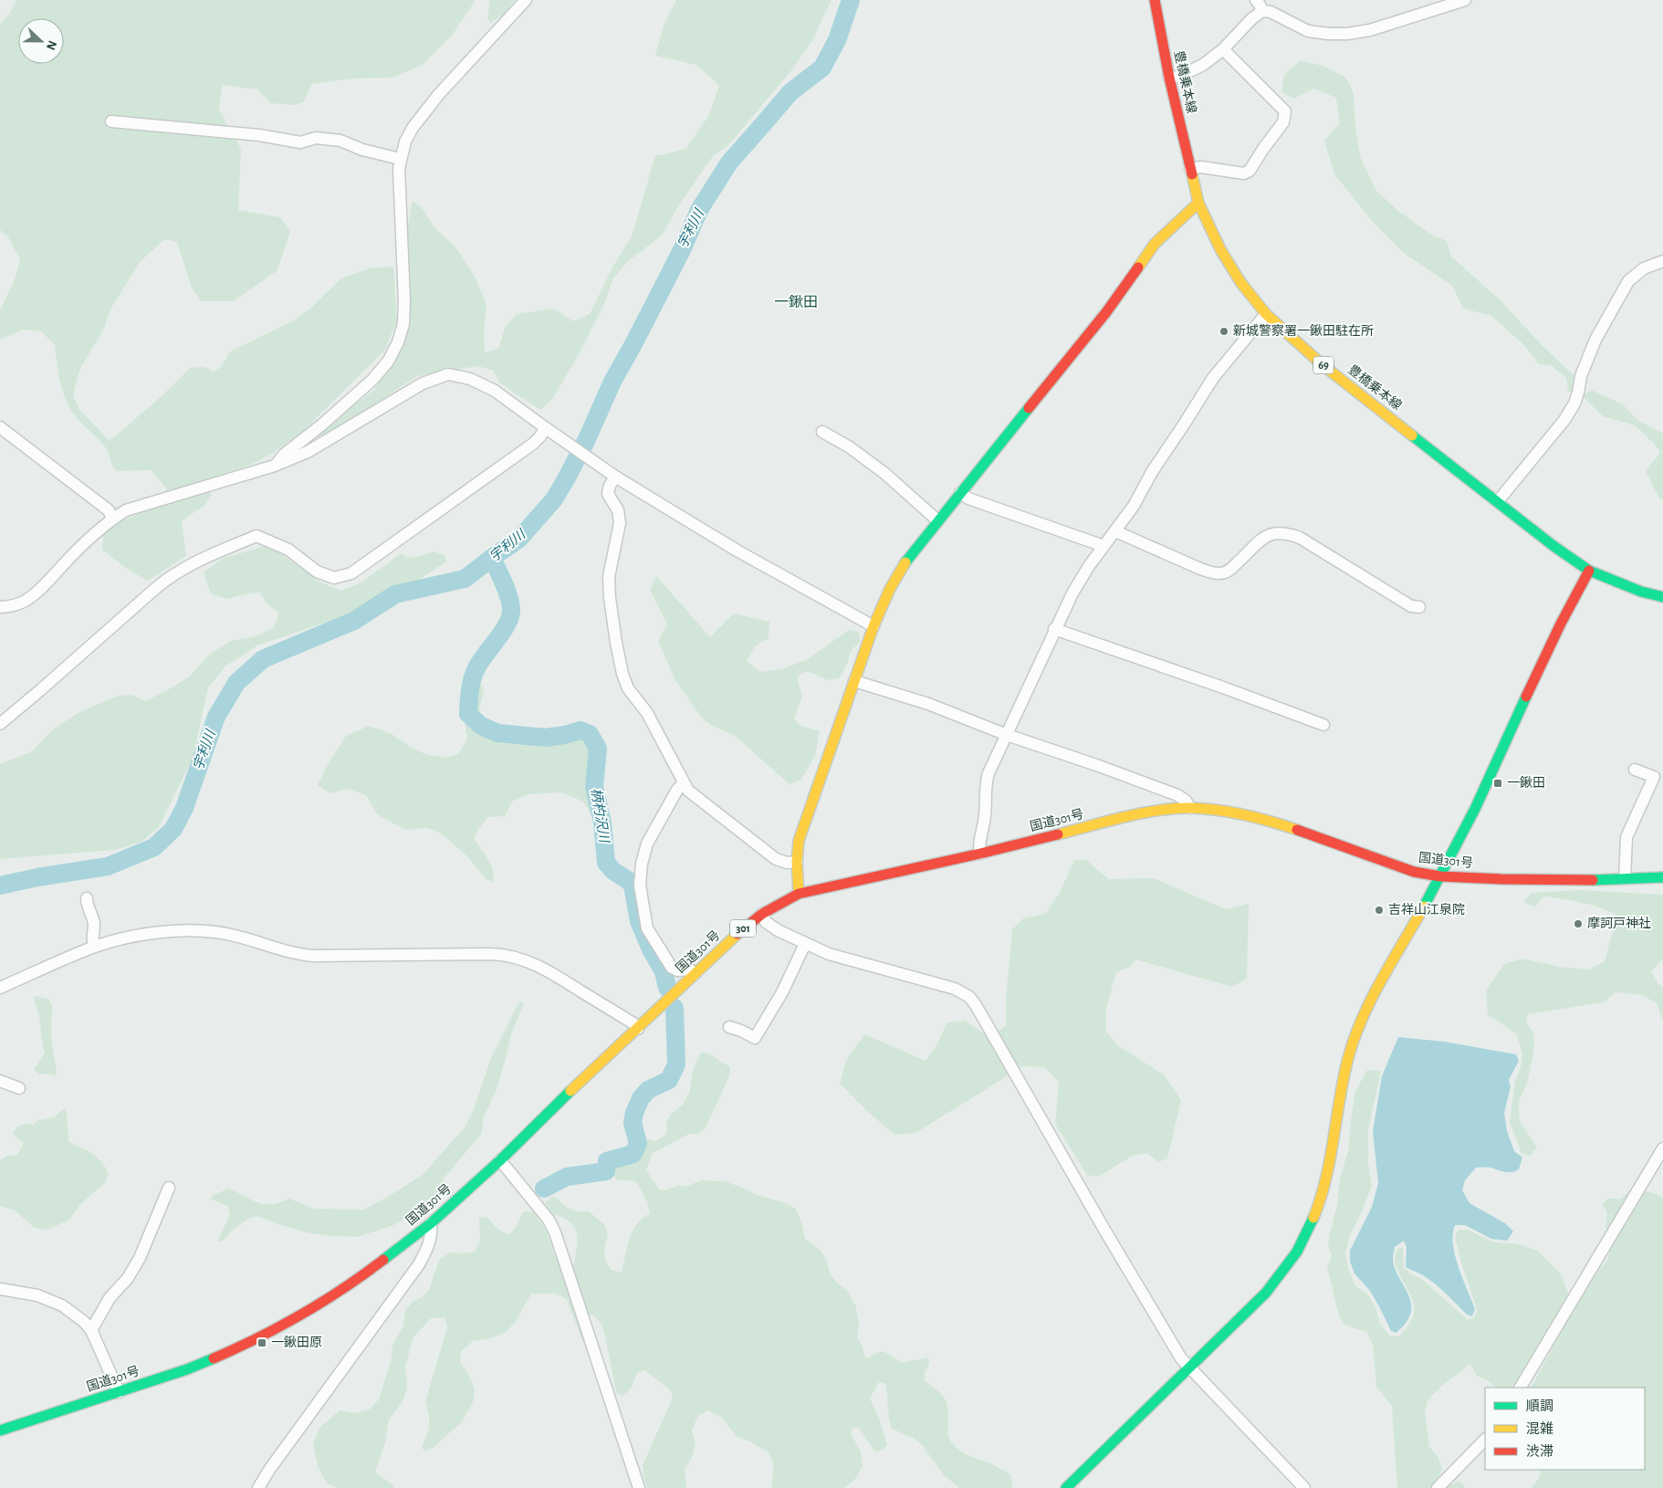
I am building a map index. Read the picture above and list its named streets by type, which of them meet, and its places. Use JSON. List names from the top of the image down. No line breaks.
{"streets":{"main road":["豊橋乗本線","69","国道301号","301"]},"districts":["一鍬田"],"water":["宇利川","柄杓沢川"],"places":{"other":["新城警察署一鍬田駐在所","吉祥山江泉院","摩訶戸神社"],"transit":["一鍬田","一鍬田原"]},"legend":["順調","混雑","渋滞"],"north":"right"}
